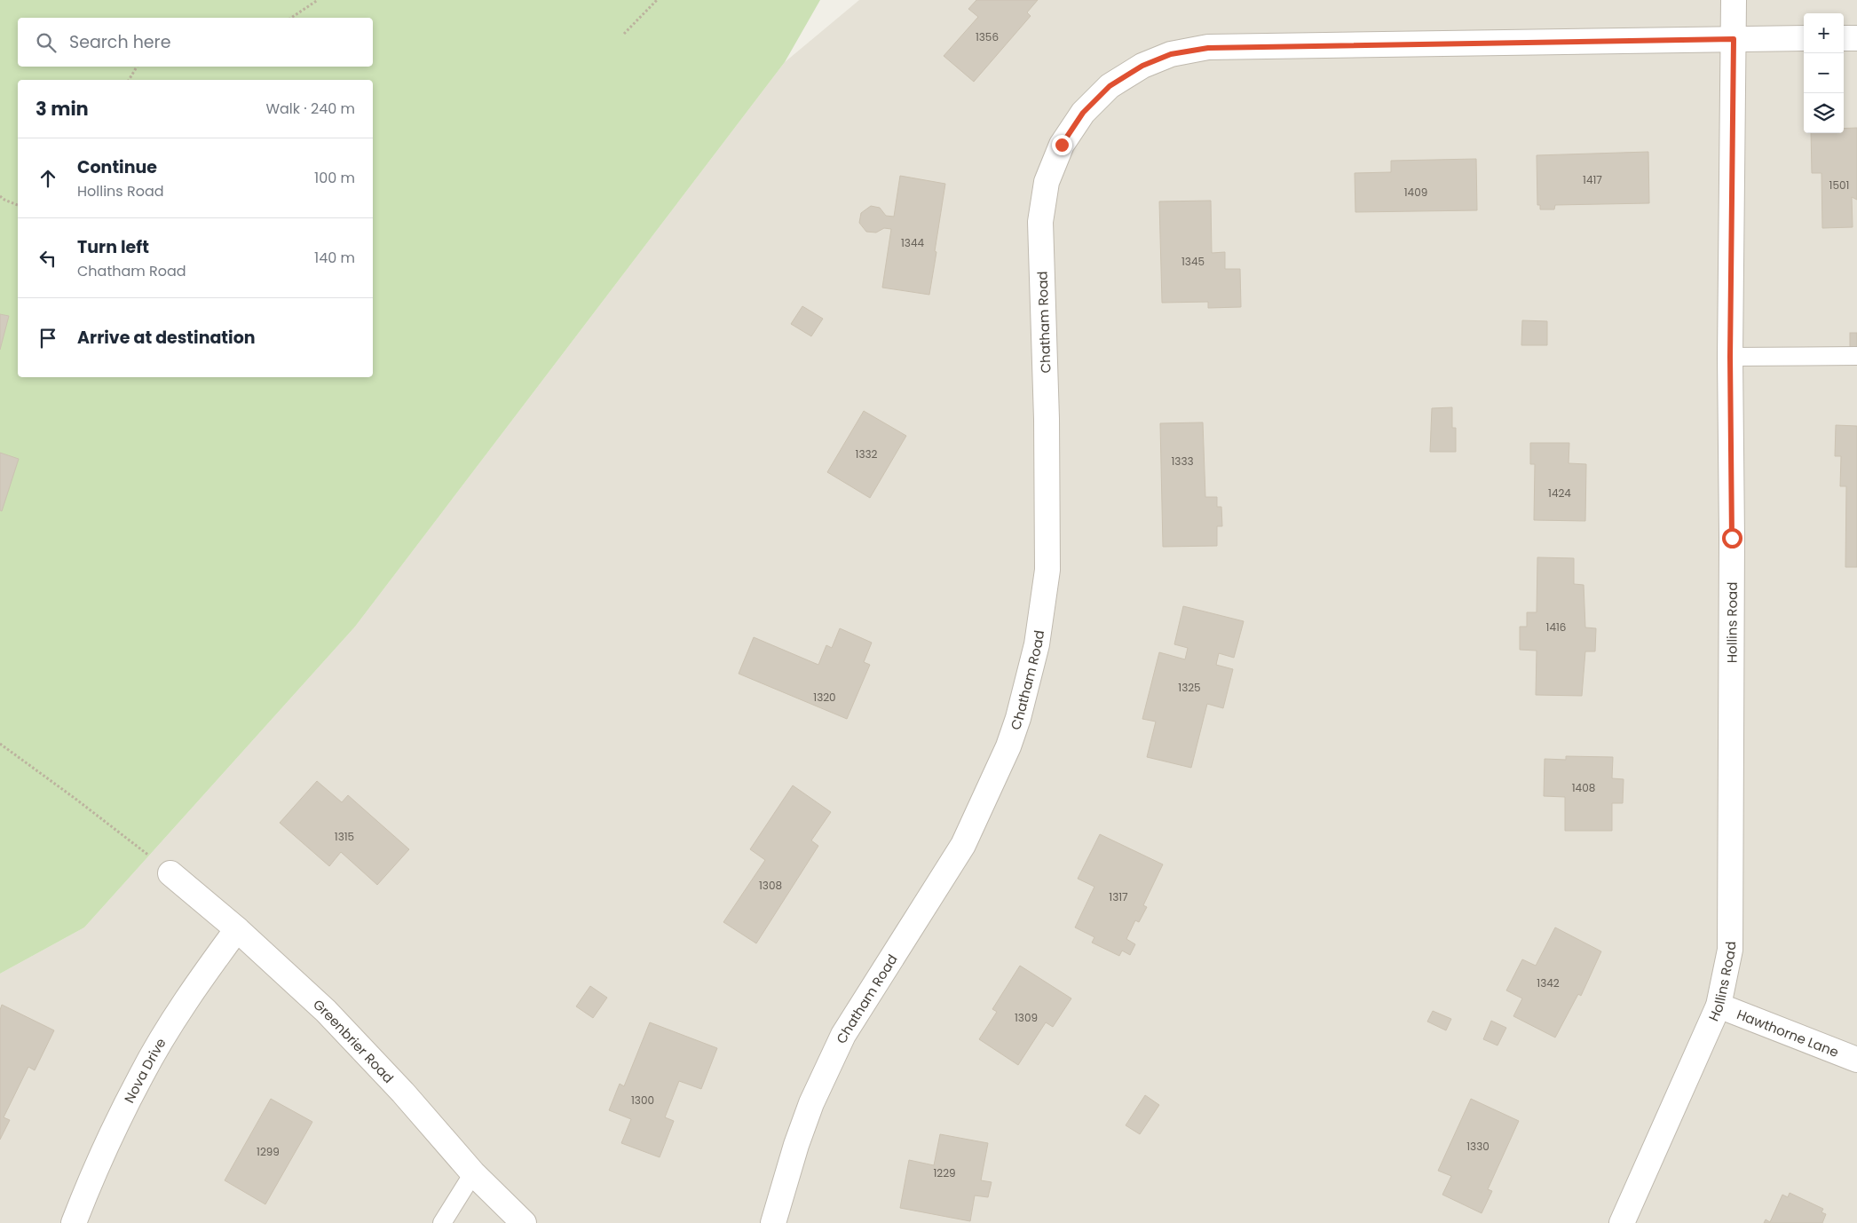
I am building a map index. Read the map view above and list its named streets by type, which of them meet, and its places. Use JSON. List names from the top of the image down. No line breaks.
{"streets":{"street":["Chatham Road","Hollins Road","Hawthorne Lane","Greenbrier Road","Nova Drive"]},"crossings":[["Chatham Road","Hollins Road"],["Hollins Road","Hawthorne Lane"],["Greenbrier Road","Nova Drive"]],"house_numbers":["1356","1417","1501","1409","1344","1345","1332","1333","1424","1416","1325","1320","1408","1315","1308","1317","1342","1309","1300","1330","1299","1229"],"page":{"map_buttons":["+","−"],"search":"Search here","heading":["3 min","Walk · 240 m"],"list":[["Continue","Hollins Road","100 m"],["Turn left","Chatham Road","140 m"],"Arrive at destination"]}}
